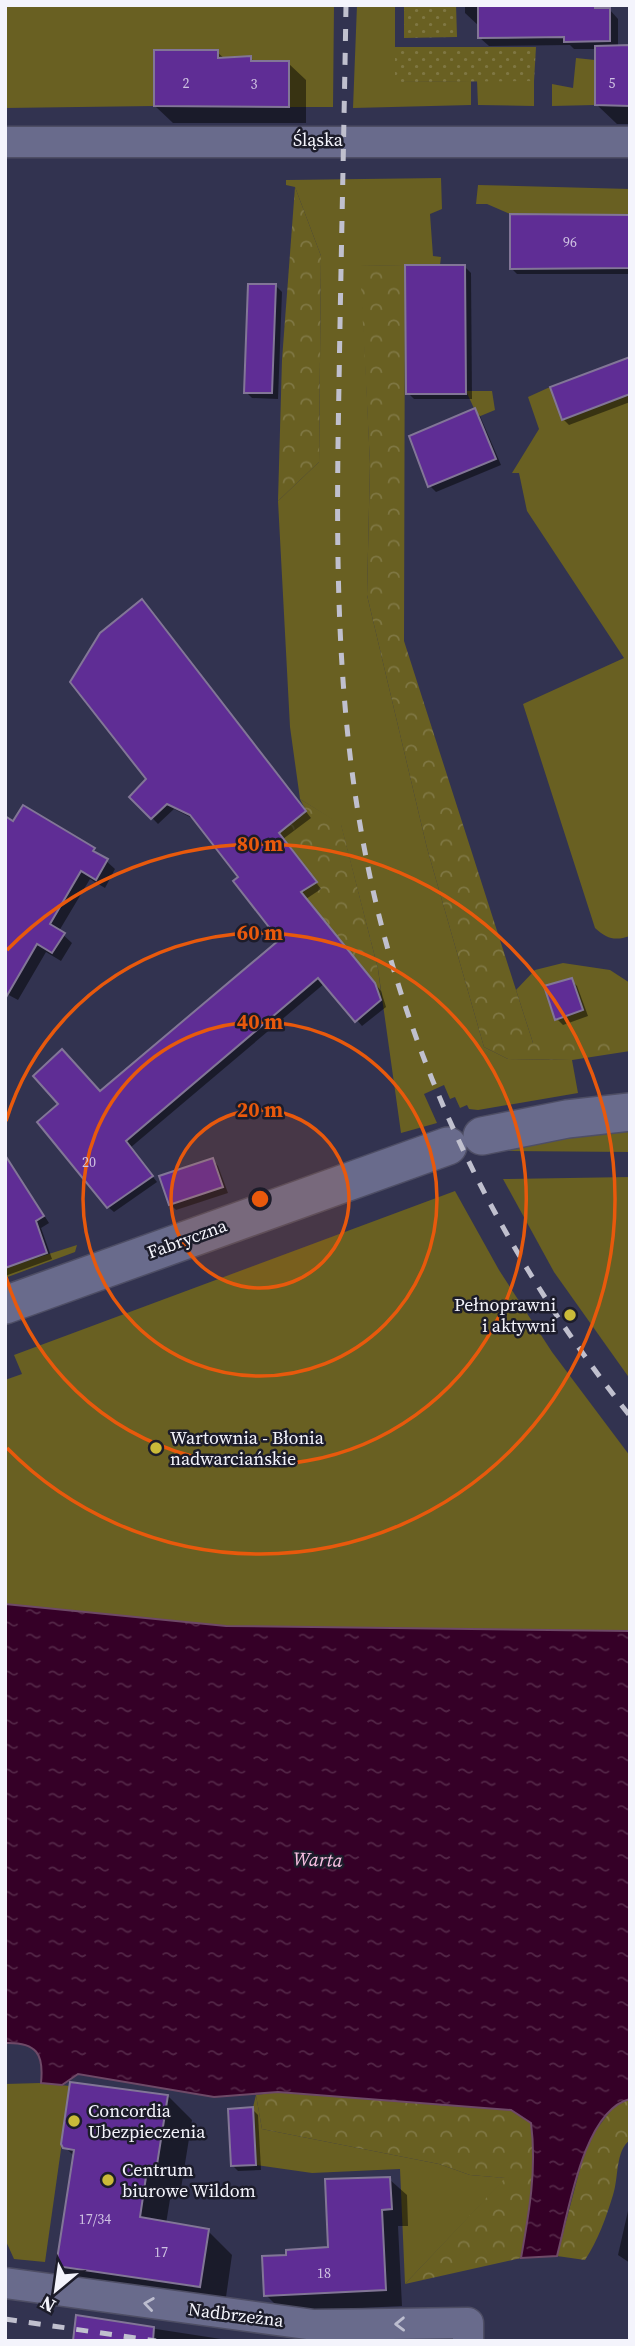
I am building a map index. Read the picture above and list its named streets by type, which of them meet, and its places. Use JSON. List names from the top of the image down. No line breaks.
{"streets":{"street":["Śląska","Fabryczna","Nadbrzeżna"]},"one_way":["Nadbrzeżna"],"water":["Warta"],"places":["Pełnoprawni i aktywni","Wartownia - Błonia nadwarciańskie","Concordia Ubezpieczenia","Centrum biurowe Wildom"],"house_numbers":["2","5","3","96","20","17/34","17","18"],"north":"bottom left","rings":["80 m","60 m","40 m","20 m"]}
